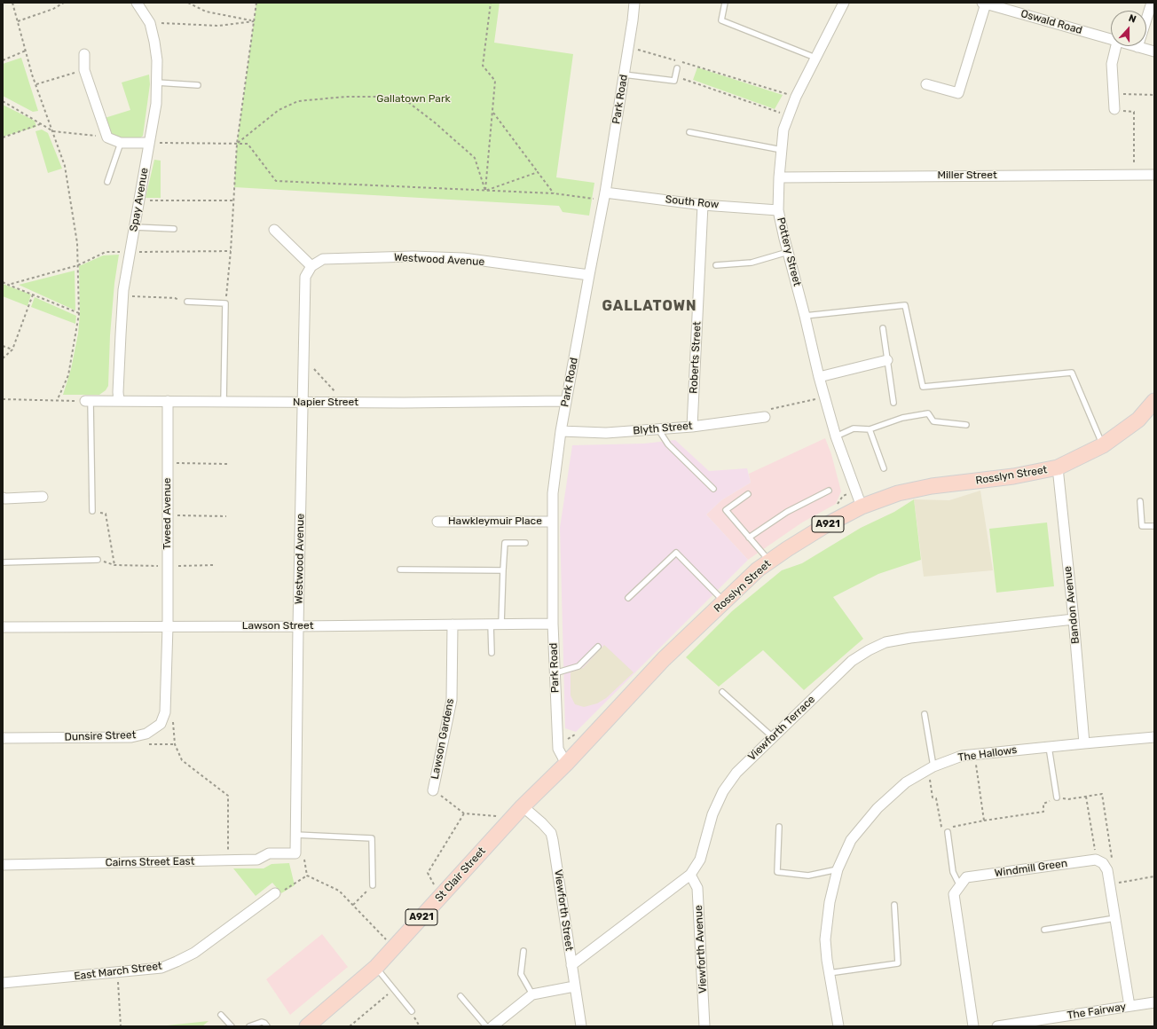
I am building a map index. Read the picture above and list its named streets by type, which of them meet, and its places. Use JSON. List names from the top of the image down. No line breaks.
{"streets":{"main road":["Rosslyn Street","A921","St Clair Street"],"street":["Oswald Road","Park Road","Miller Street","Spay Avenue","South Row","Pottery Street","Westwood Avenue","Roberts Street","Napier Street","Blyth Street","Tweed Avenue","Hawkleymuir Place","Bandon Avenue","Lawson Street","Viewforth Terrace","Dunsire Street","Lawson Gardens","The Hallows","Cairns Street East","Windmill Green","Viewforth Street","Viewforth Avenue","East March Street","The Fairway"]},"crossings":[["Park Road","South Row"],["Park Road","Westwood Avenue"],["Park Road","Napier Street"],["Park Road","Blyth Street"],["Park Road","Rosslyn Street"],["Park Road","Hawkleymuir Place"],["Park Road","Lawson Street"],["Park Road","St Clair Street"],["Miller Street","Pottery Street"],["Spay Avenue","Napier Street"],["South Row","Pottery Street"],["South Row","Roberts Street"],["Pottery Street","Rosslyn Street"],["Westwood Avenue","Napier Street"],["Westwood Avenue","Lawson Street"],["Westwood Avenue","Cairns Street East"],["Roberts Street","Blyth Street"],["Napier Street","Tweed Avenue"],["Rosslyn Street","Bandon Avenue"],["Rosslyn Street","St Clair Street"],["Tweed Avenue","Lawson Street"],["Tweed Avenue","Dunsire Street"],["Bandon Avenue","Viewforth Terrace"],["Bandon Avenue","The Hallows"],["Lawson Street","Dunsire Street"],["Lawson Street","Lawson Gardens"],["Viewforth Terrace","Viewforth Street"],["Viewforth Terrace","Viewforth Avenue"],["St Clair Street","Viewforth Street"]],"districts":["GALLATOWN"],"parks":["Gallatown Park"],"north":"top"}
